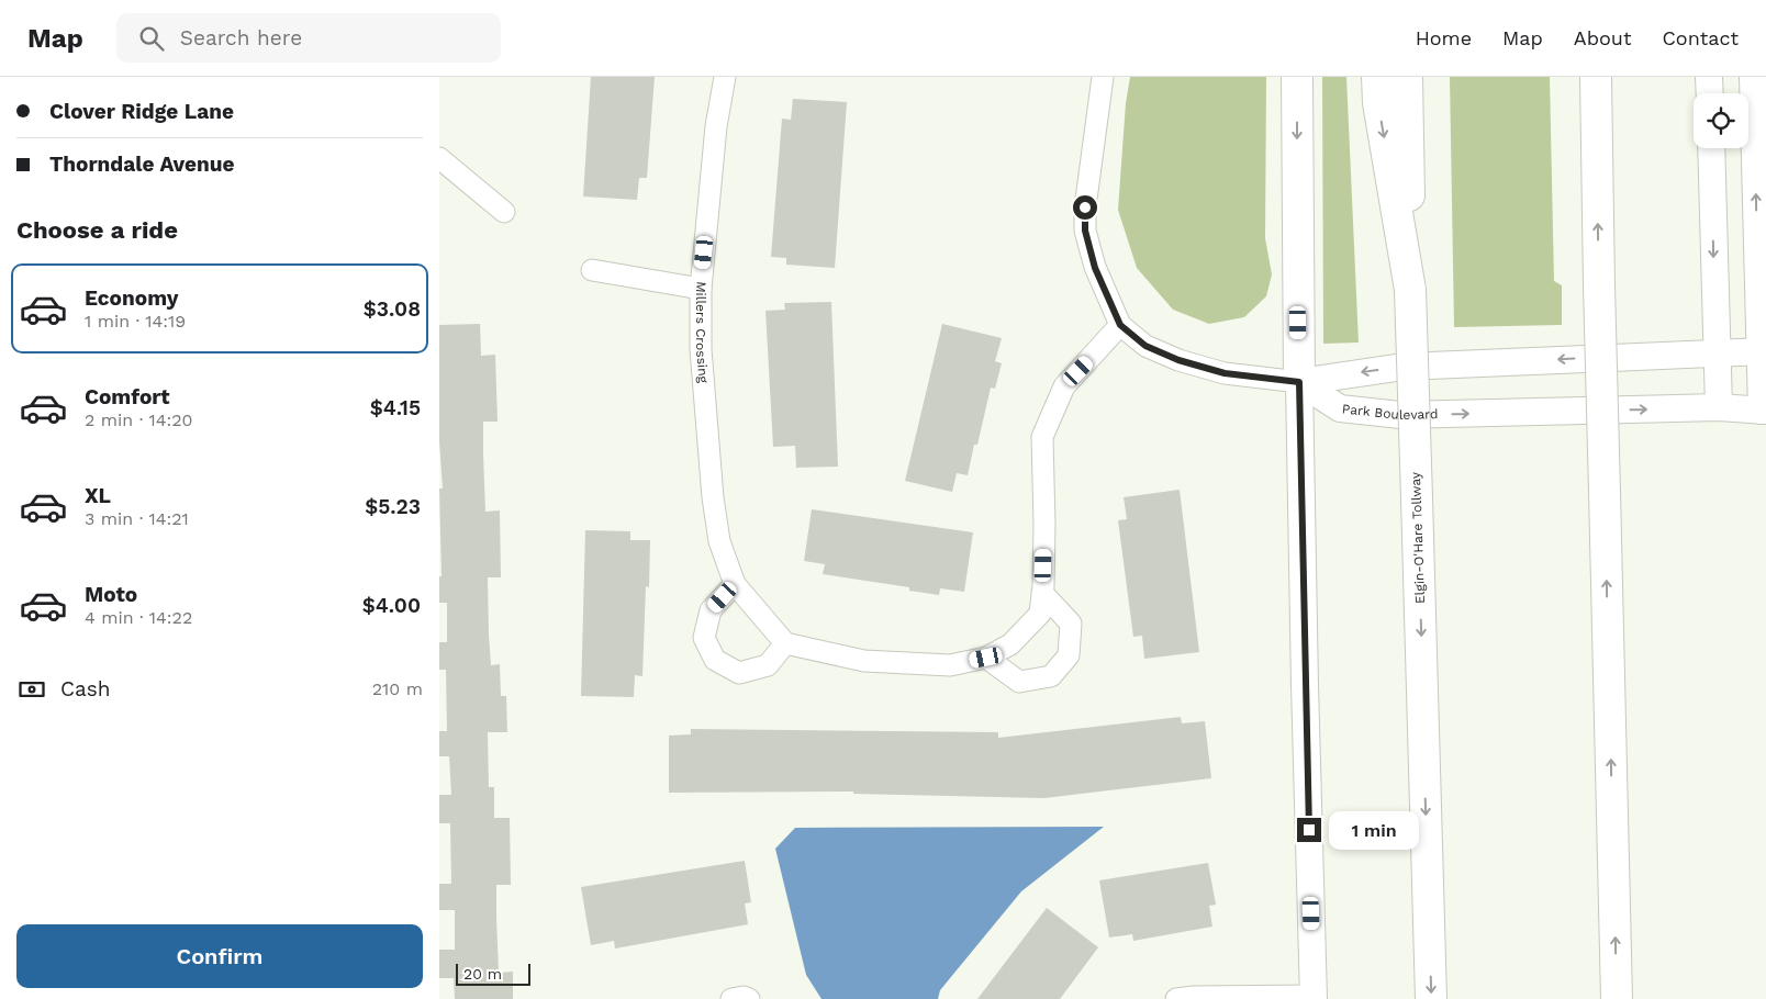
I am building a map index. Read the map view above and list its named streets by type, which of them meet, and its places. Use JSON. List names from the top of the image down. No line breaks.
{"streets":{"highway":["Elgin-O'Hare Tollway"],"street":["Millers Crossing","Park Boulevard"]},"scale_bar":"20 m","page":{"header":"Map","search":"Search here","nav":["Home","Map","About","Contact"],"banner":["Clover Ridge Lane","Thorndale Avenue"],"heading":"Choose a ride","list":[{"name":"Economy","note":"1 min · 14:19","value":"$3.08"},{"name":"Comfort","note":"2 min · 14:20","value":"$4.15"},{"name":"XL","note":"3 min · 14:21","value":"$5.23"},{"name":"Moto","note":"4 min · 14:22","value":"$4.00"}],"pay":["Cash","210 m"],"bubble":"1 min","buttons":"Confirm","scale":"20 m"}}
